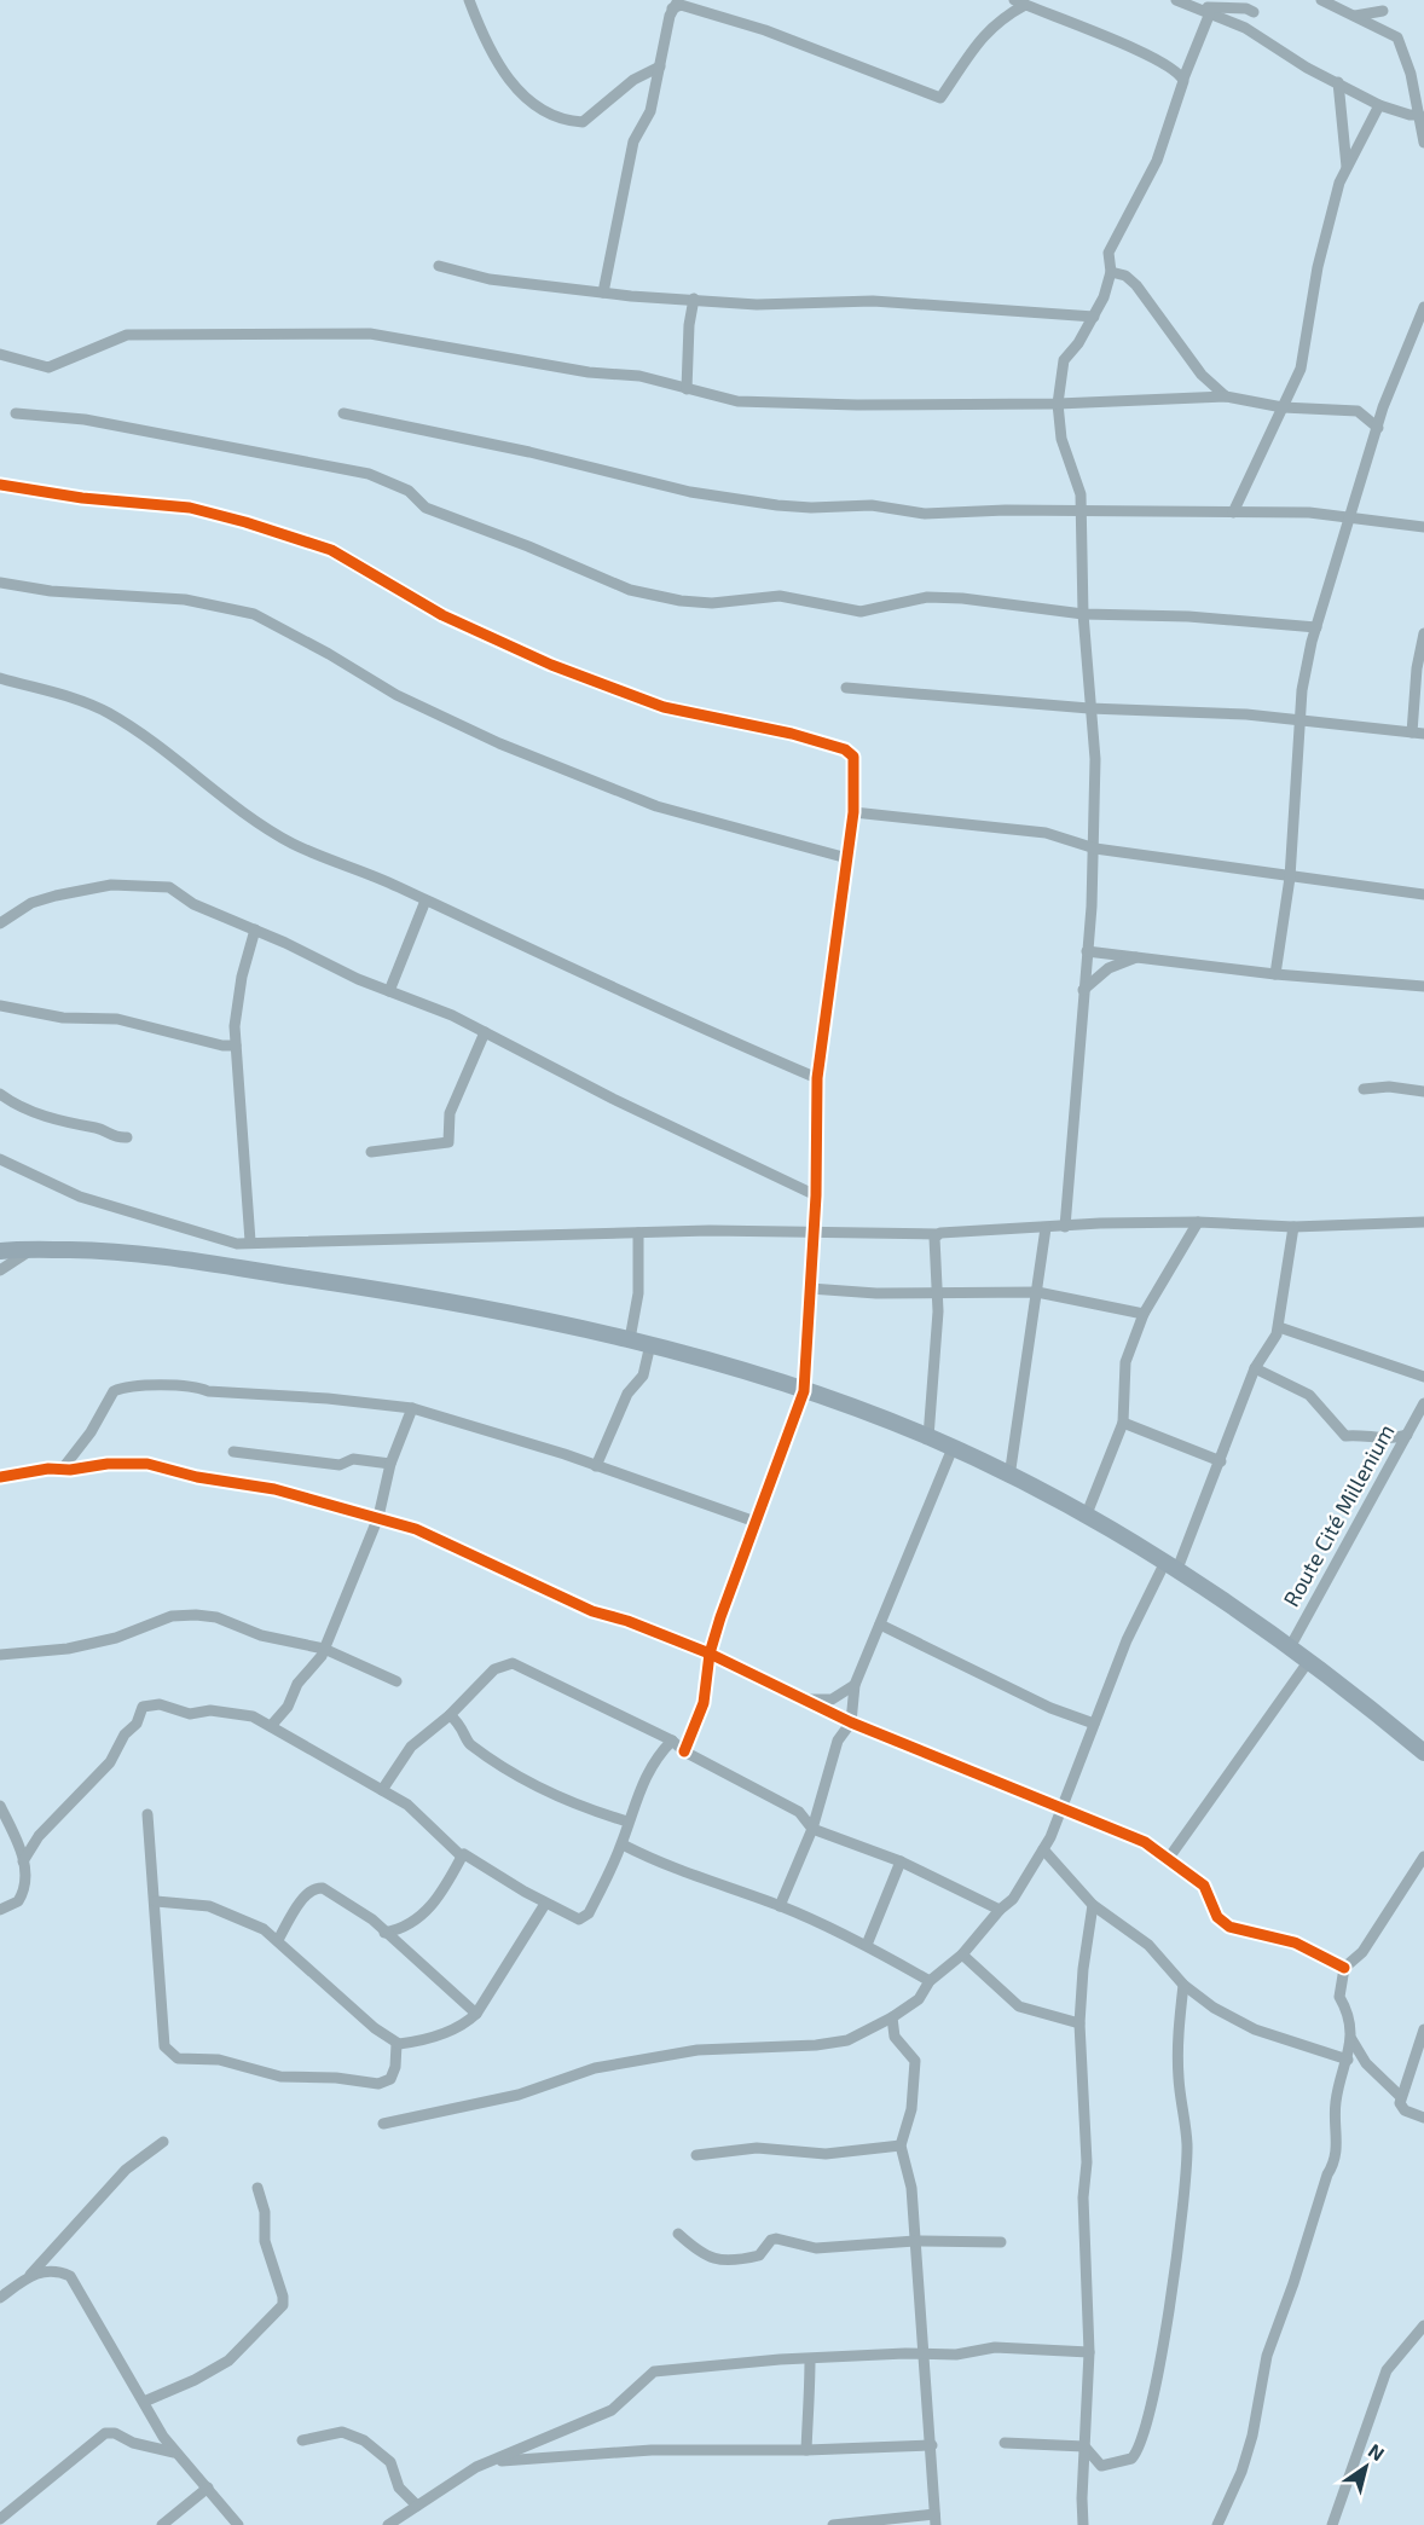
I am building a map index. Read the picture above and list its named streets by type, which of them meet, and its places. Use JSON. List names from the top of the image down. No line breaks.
{"streets":{"street":["Route Cité Millenium"]},"north":"top right"}
